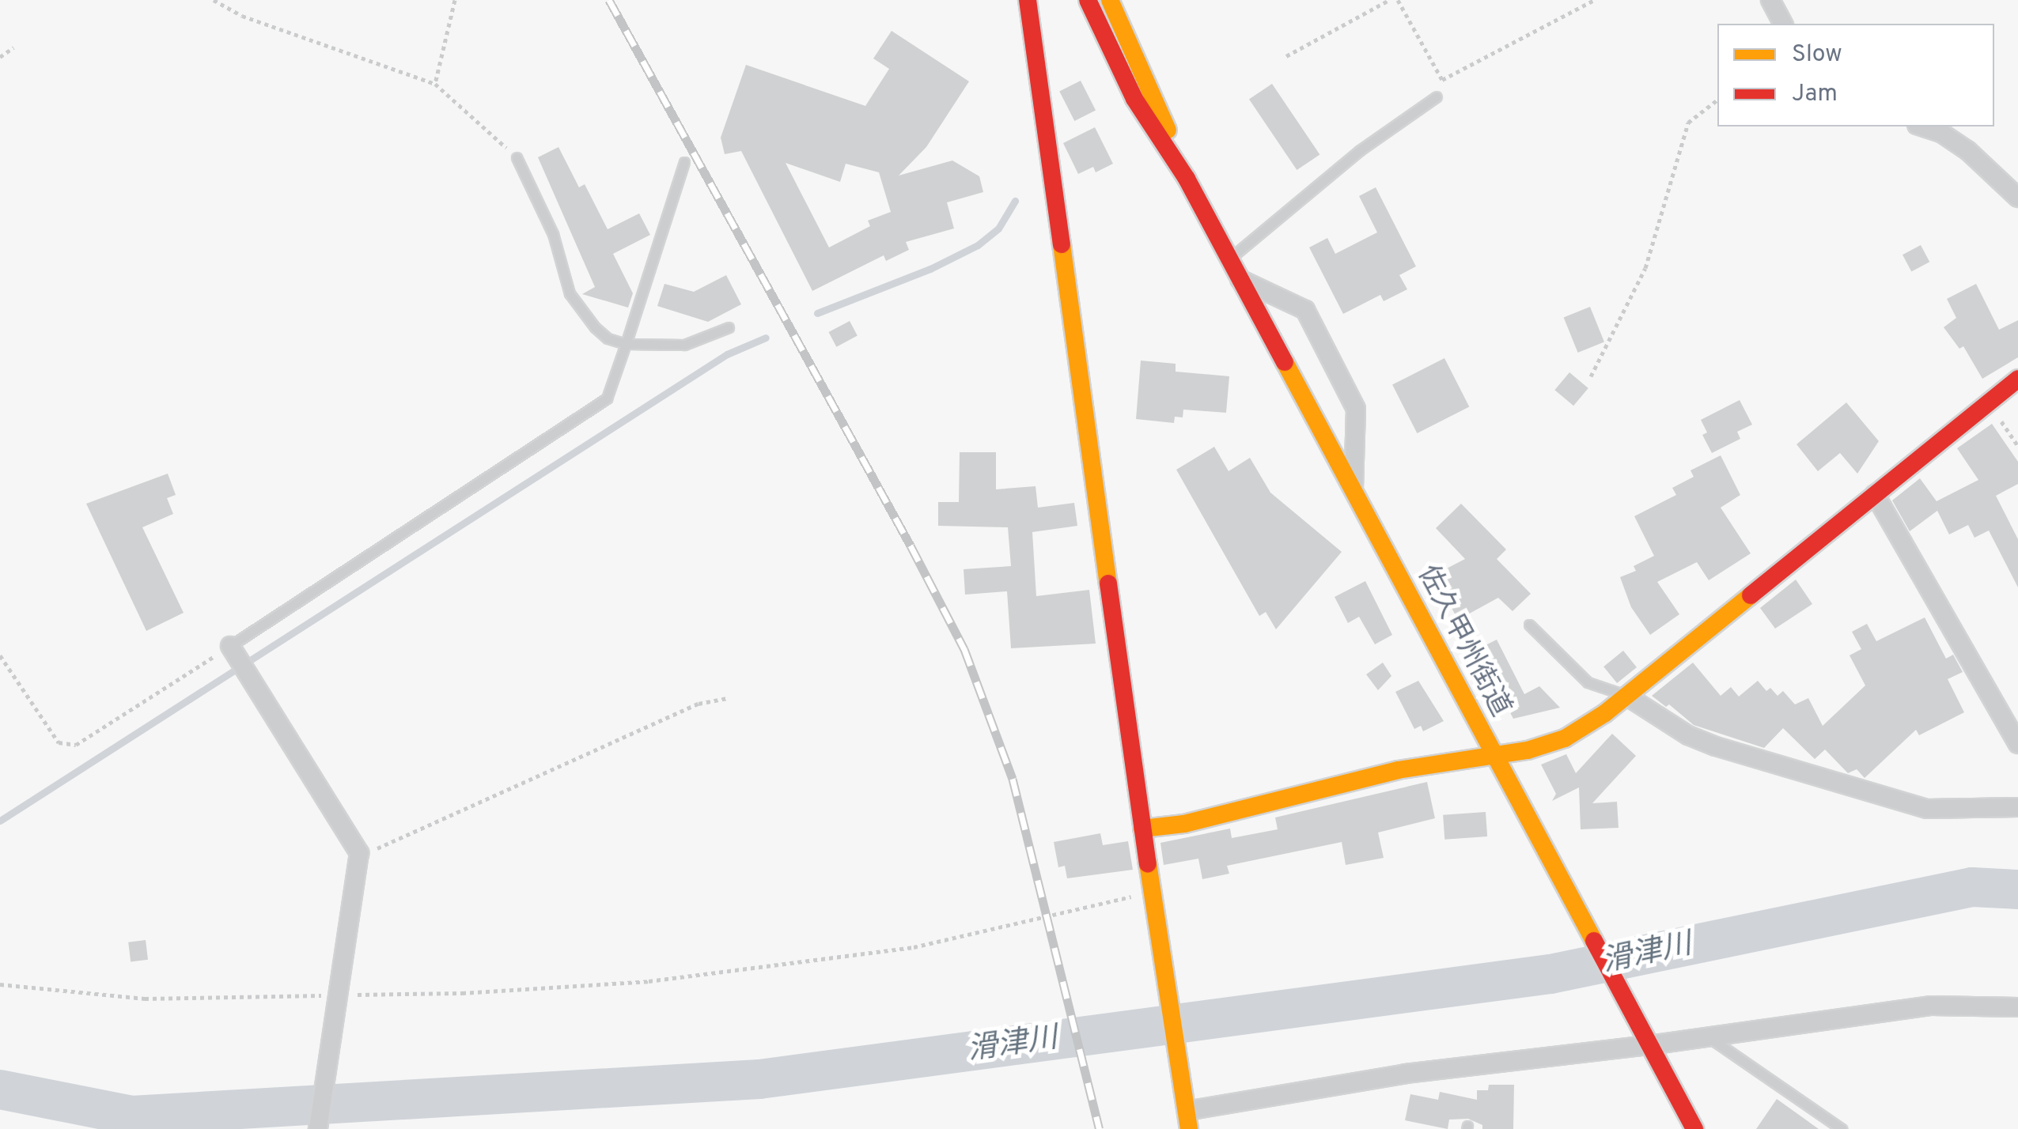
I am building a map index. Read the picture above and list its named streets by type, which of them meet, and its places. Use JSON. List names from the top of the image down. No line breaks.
{"streets":{"street":["佐久甲州街道"]},"water":["滑津川"],"legend":["Slow","Jam"]}
